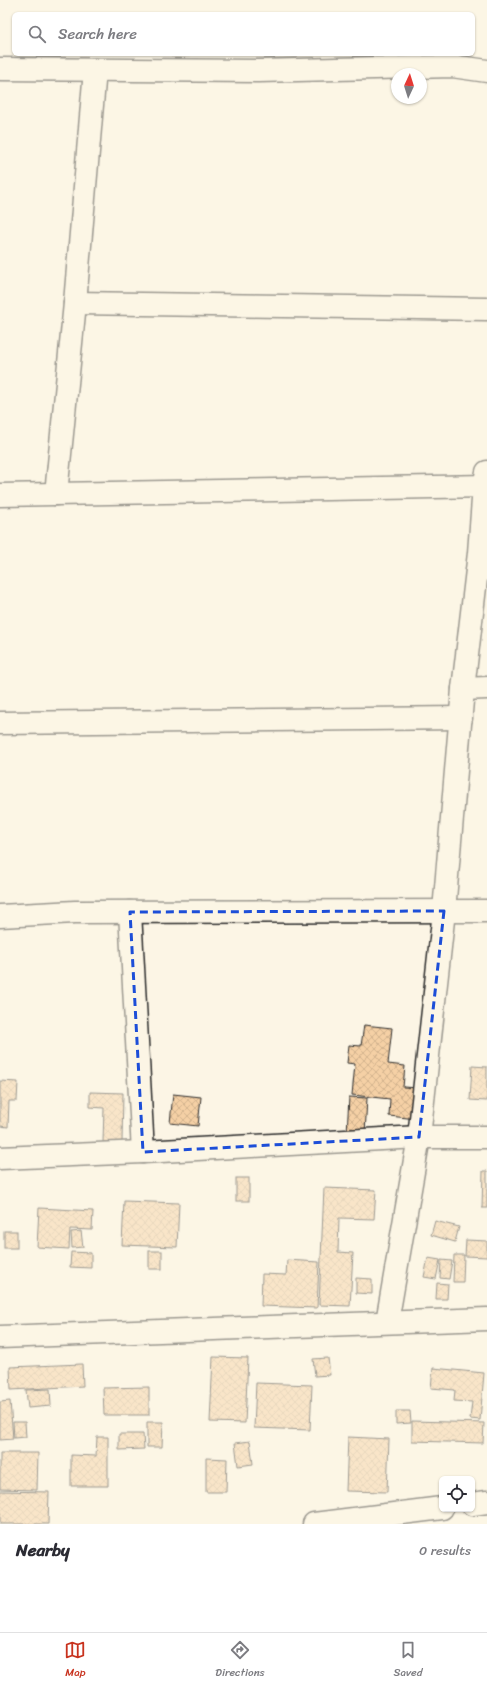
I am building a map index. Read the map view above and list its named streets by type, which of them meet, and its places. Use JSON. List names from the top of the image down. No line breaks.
{"north":"top","page":{"search":"Search here","heading":["Nearby","0 results"],"nav":["Map","Directions","Saved"]}}
